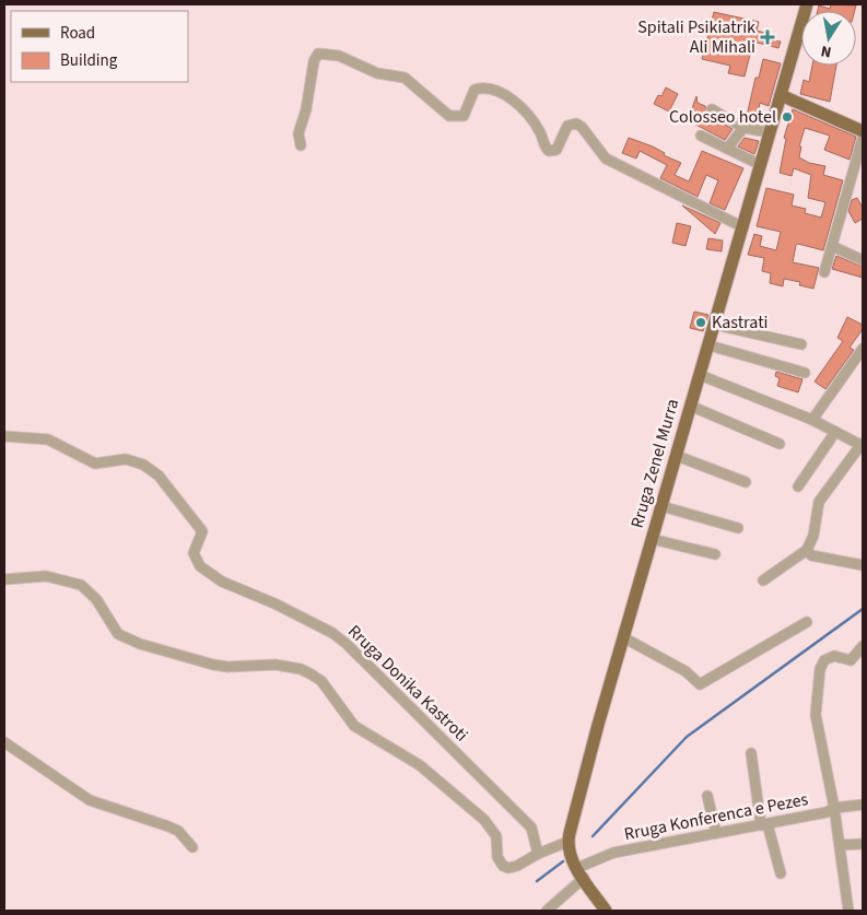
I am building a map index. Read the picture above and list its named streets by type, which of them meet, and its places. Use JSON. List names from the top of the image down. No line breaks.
{"streets":{"main road":["Rruga Zenel Murra"],"street":["Rruga Donika Kastroti","Rruga Konferenca e Pezes"]},"places":{"health":["Spitali Psikiatrik Ali Mihali"],"other":["Colosseo hotel","Kastrati"]},"legend":["Road","Building"],"north":"bottom"}
